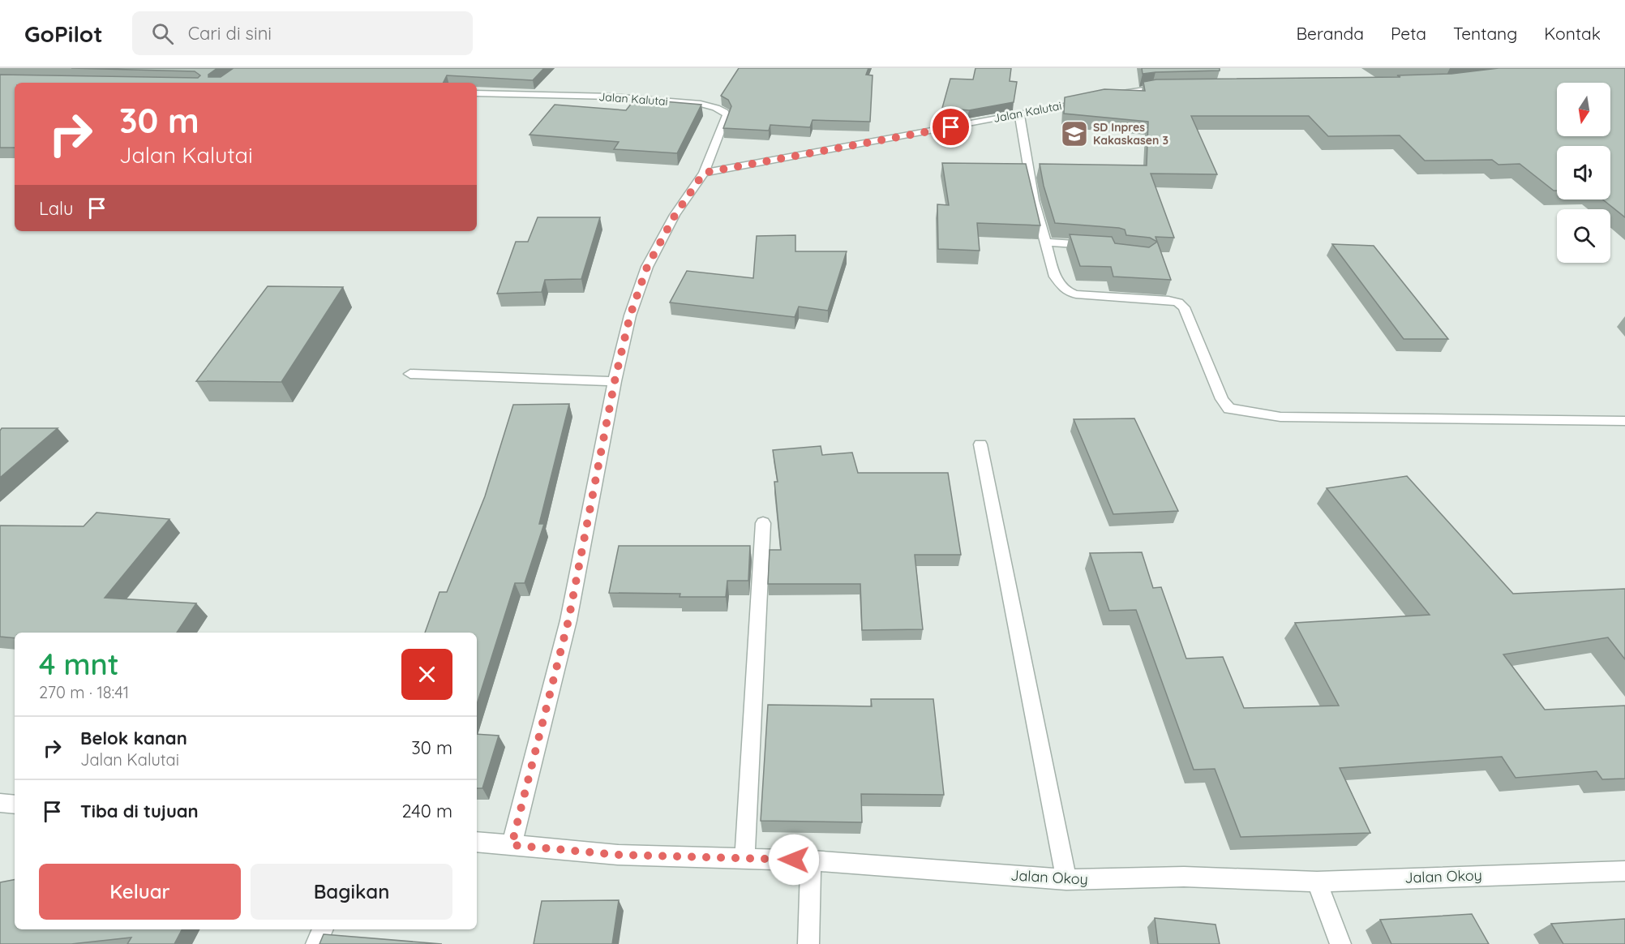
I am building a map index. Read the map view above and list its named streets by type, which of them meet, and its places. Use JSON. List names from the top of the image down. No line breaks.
{"streets":{"street":["Jalan Kalutai","Jalan Okoy"]},"crossings":[["Jalan Kalutai","Jalan Okoy"]],"places":{"school or university":["SD Inpres Kakaskasen 3"]},"north":"bottom","page":{"header":"GoPilot","search":"Cari di sini","nav":["Beranda","Peta","Tentang","Kontak"],"turn":["30 m","Jalan Kalutai"],"then":"Lalu","heading":["4 mnt","270 m · 18:41"],"list":[{"name":"Belok kanan","note":"Jalan Kalutai","value":"30 m"},{"name":"Tiba di tujuan","value":"240 m"}],"buttons":["Keluar","Bagikan"]}}
